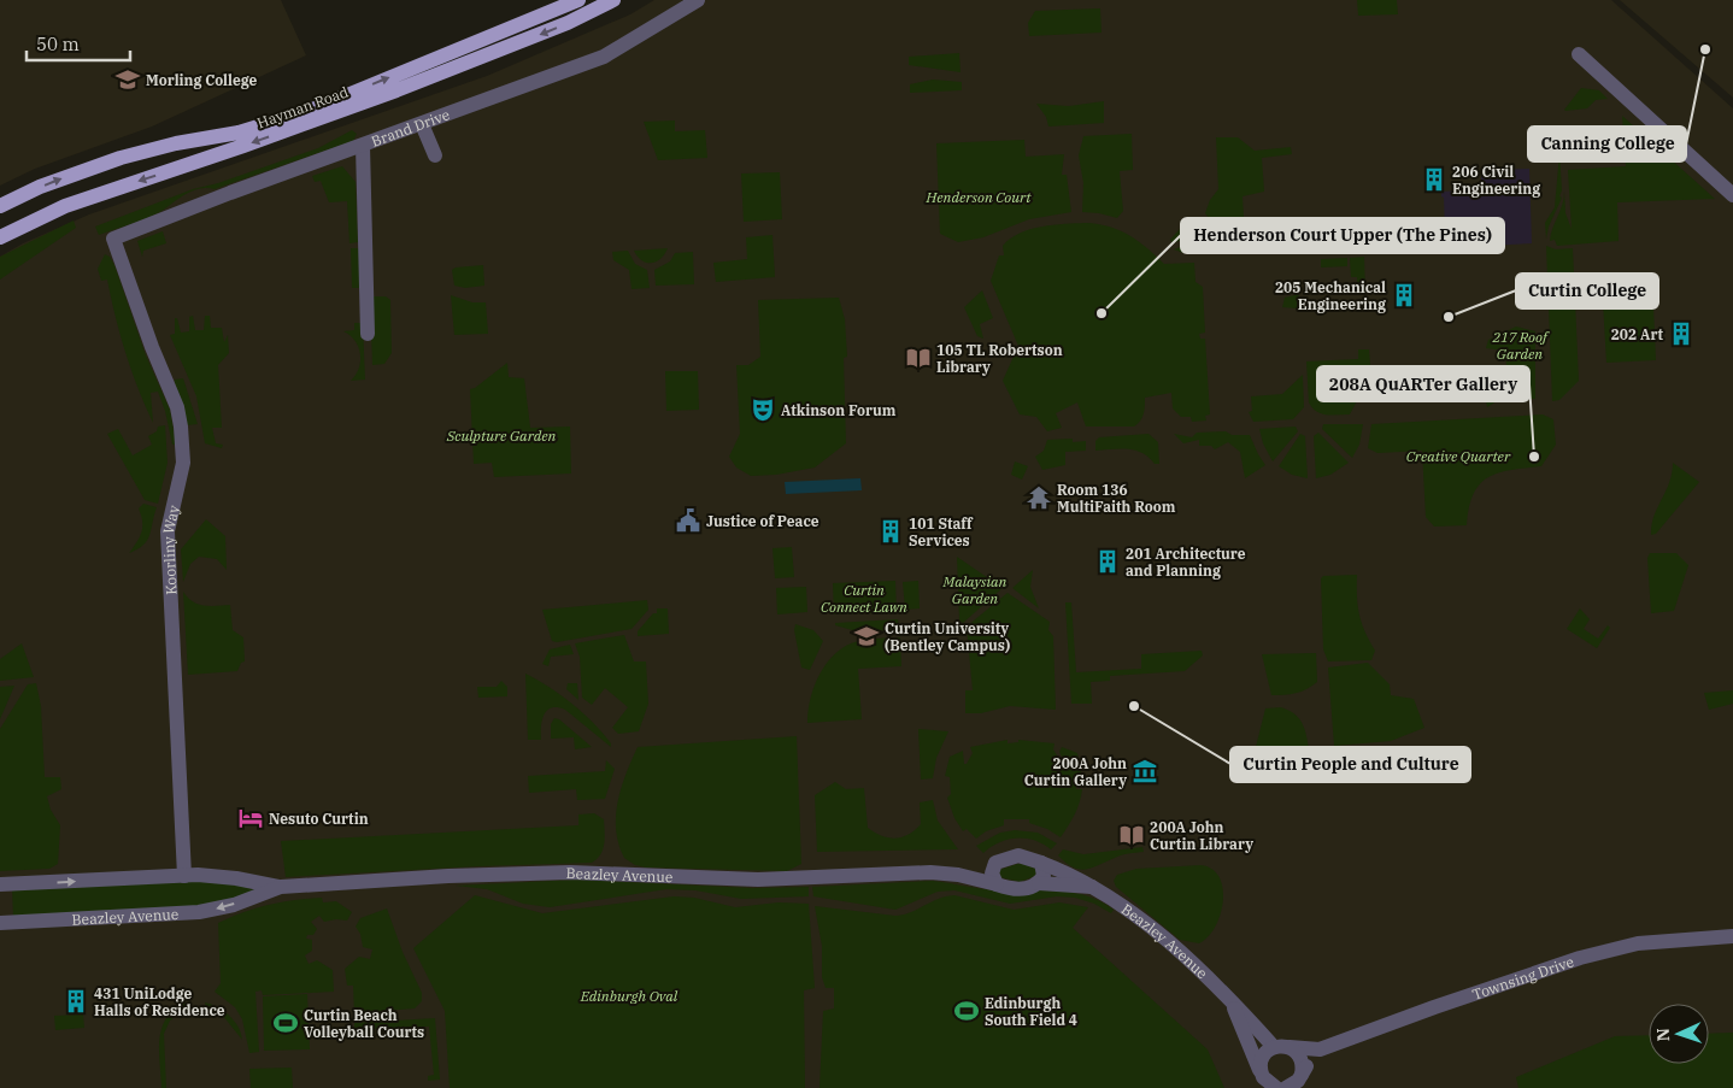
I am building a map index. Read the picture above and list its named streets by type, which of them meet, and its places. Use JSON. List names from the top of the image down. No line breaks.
{"streets":{"main road":["Hayman Road"],"street":["Brand Drive","Koorliny Way","Beazley Avenue","Townsing Drive"]},"crossings":[["Brand Drive","Koorliny Way"],["Koorliny Way","Beazley Avenue"],["Beazley Avenue","Townsing Drive"]],"parks":["Henderson Court","217 Roof Garden","Sculpture Garden","Creative Quarter","Malaysian Garden","Curtin Connect Lawn","Edinburgh Oval"],"places":{"other":["Canning College","Henderson Court Upper (The Pines)","Curtin College","208A QuARTer Gallery","Curtin People and Culture"],"school or university":["Morling College","Curtin University (Bentley Campus)"],"building":["206 Civil Engineering","205 Mechanical Engineering","202 Art","101 Staff Services","201 Architecture and Planning","431 UniLodge Halls of Residence"],"library":["105 TL Robertson Library","200A John Curtin Library"],"theatre":["Atkinson Forum"],"temple":["Room 136 MultiFaith Room"],"public building":["Justice of Peace"],"museum":["200A John Curtin Gallery"],"hotel":["Nesuto Curtin"],"sports":["Edinburgh South Field 4","Curtin Beach Volleyball Courts"]},"scale_bar":"50 m","north":"left"}
